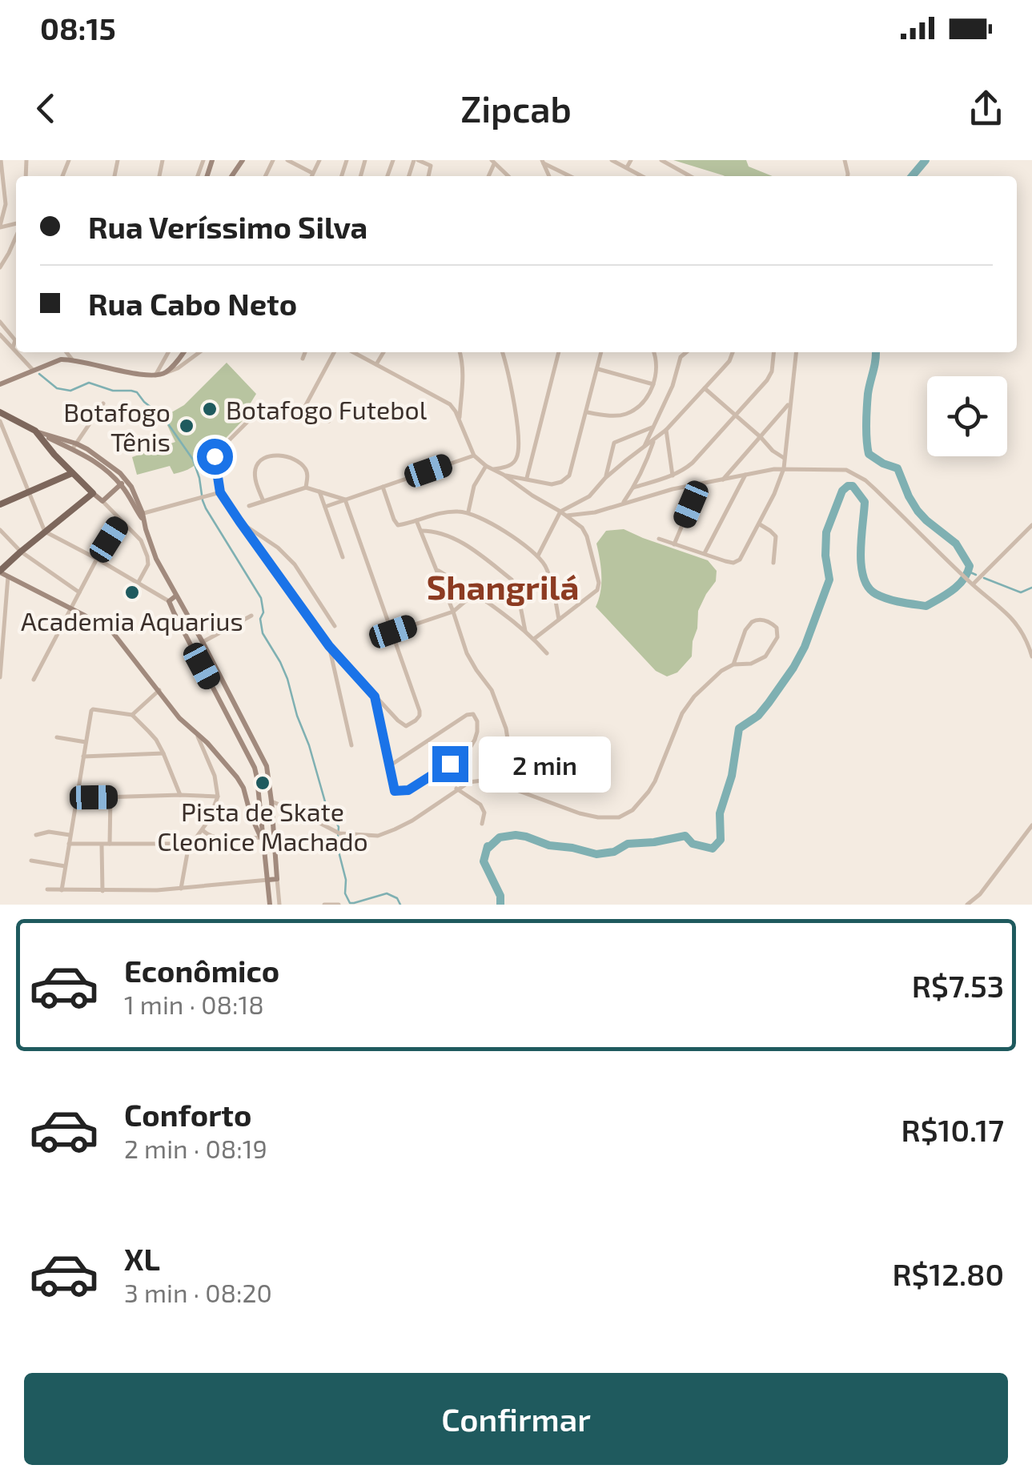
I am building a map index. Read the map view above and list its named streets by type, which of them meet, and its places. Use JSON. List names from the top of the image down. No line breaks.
{"districts":["Shangrilá"],"places":["Botafogo Futebol","Botafogo Tênis","Academia Aquarius","Pista de Skate Cleonice Machado"],"page":{"status":"08:15","header":"Zipcab","banner":["Rua Veríssimo Silva","Rua Cabo Neto"],"bubble":"2 min","list":[{"name":"Econômico","note":"1 min · 08:18","value":"R$7.53"},{"name":"Conforto","note":"2 min · 08:19","value":"R$10.17"},{"name":"XL","note":"3 min · 08:20","value":"R$12.80"}],"buttons":"Confirmar"}}
